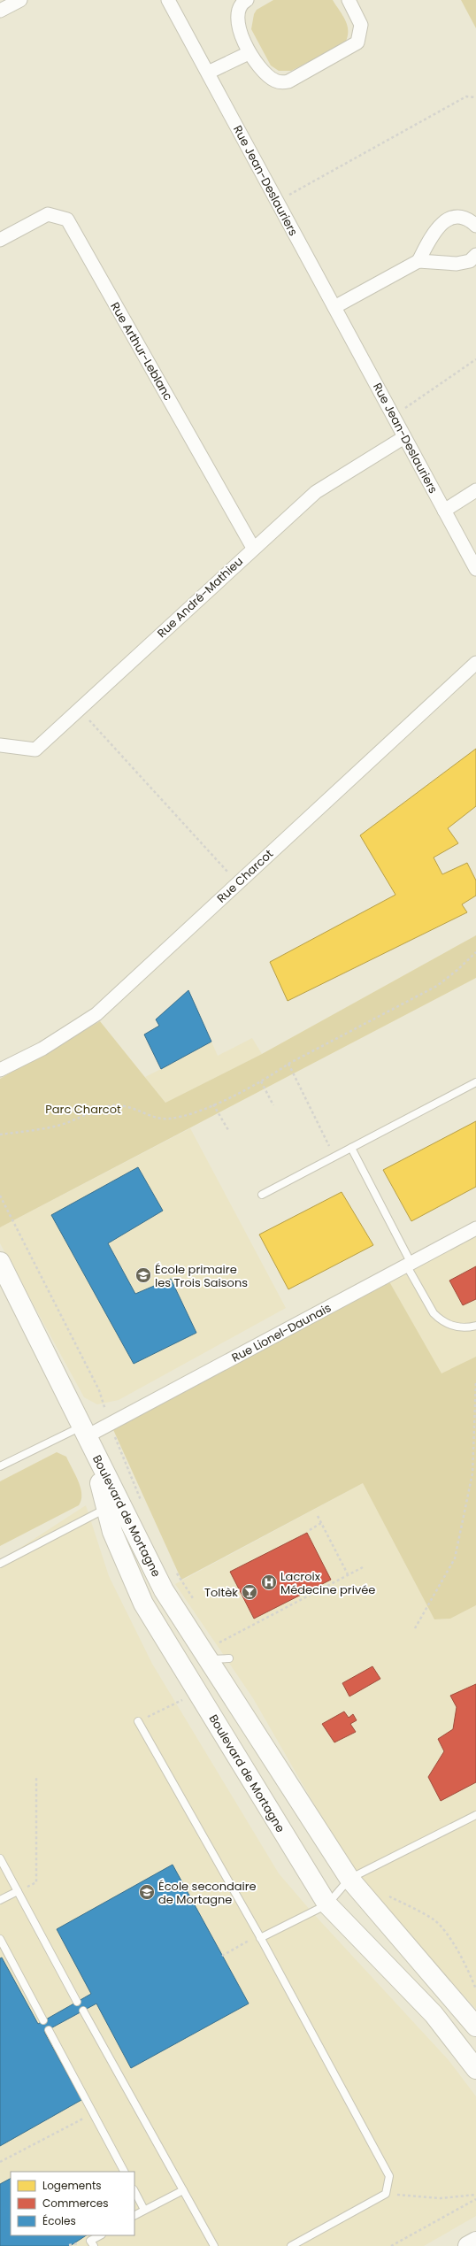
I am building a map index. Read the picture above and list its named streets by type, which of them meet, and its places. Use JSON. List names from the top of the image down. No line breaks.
{"streets":{"street":["Rue Jean-Deslauriers","Rue Arthur-Leblanc","Rue André-Mathieu","Rue Charcot","Rue Lionel-Daunais","Boulevard de Mortagne"]},"crossings":[["Rue Jean-Deslauriers","Rue André-Mathieu"],["Rue Arthur-Leblanc","Rue André-Mathieu"],["Rue Lionel-Daunais","Boulevard de Mortagne"]],"parks":["Parc Charcot"],"places":{"school or university":["École primaire les Trois Saisons","École secondaire de Mortagne"],"hospital":["Lacroix Médecine privée"],"bar":["Toltèk"]},"legend":["Logements","Commerces","Écoles"]}
